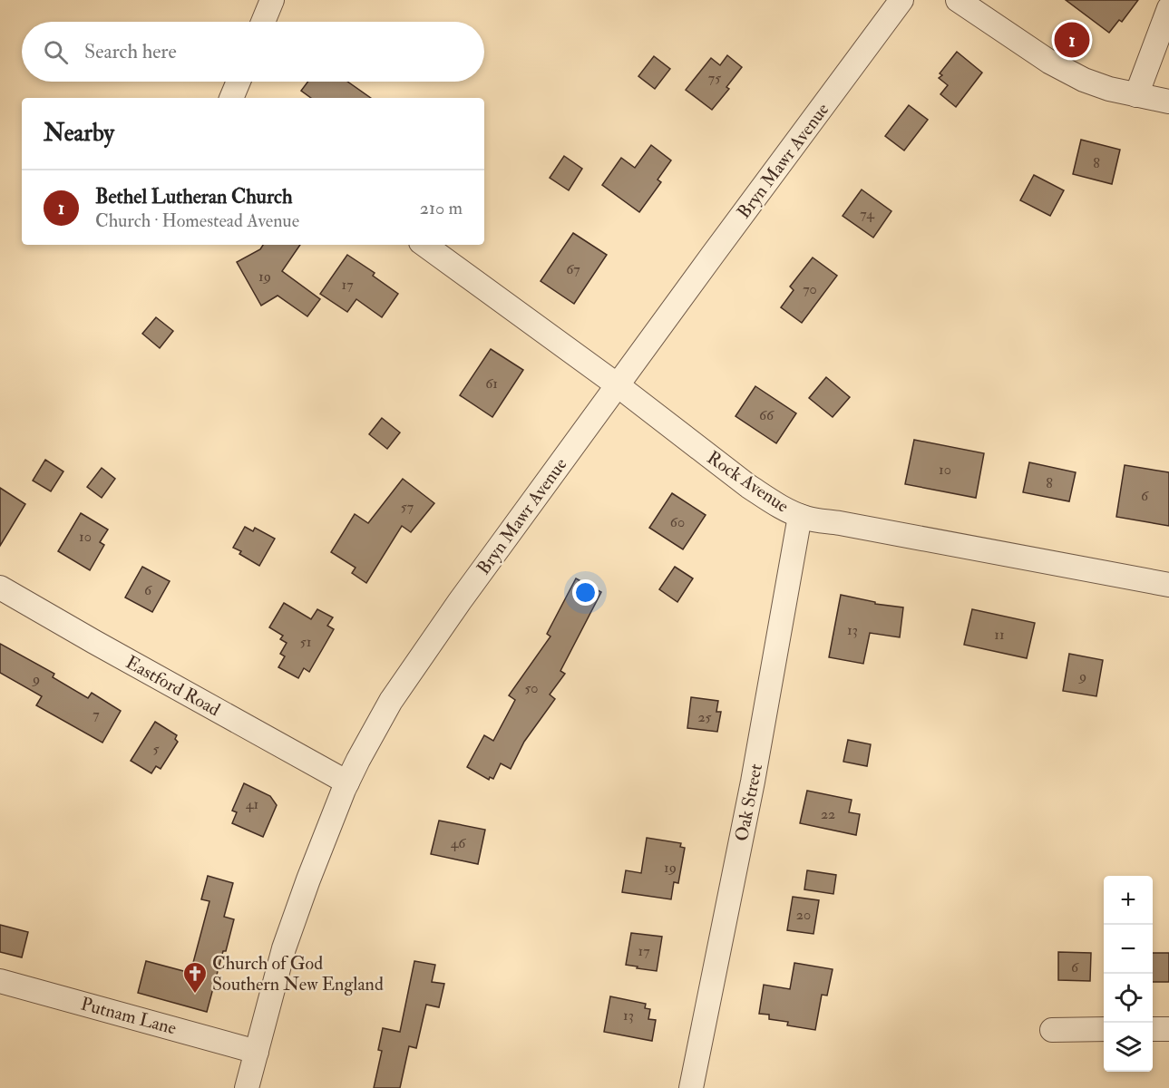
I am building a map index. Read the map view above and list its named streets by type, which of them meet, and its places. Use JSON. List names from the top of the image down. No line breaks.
{"streets":{"street":["Bryn Mawr Avenue","Rock Avenue","Eastford Road","Oak Street","Putnam Lane"]},"crossings":[["Bryn Mawr Avenue","Rock Avenue"],["Bryn Mawr Avenue","Eastford Road"],["Bryn Mawr Avenue","Putnam Lane"],["Rock Avenue","Oak Street"]],"places":{"church":["Church of God Southern New England"]},"house_numbers":["75","8","74","67","19","17","70","61","66","10","8","6","57","60","10","6","13","11","51","9","9","50","7","25","5","41","22","46","19","20","17","6","13"],"page":{"pins":"1","search":"Search here","heading":"Nearby","list":[{"mark":"1","name":"Bethel Lutheran Church","note":"Church · Homestead Avenue","value":"210 m"}],"map_buttons":["+","−"]}}
